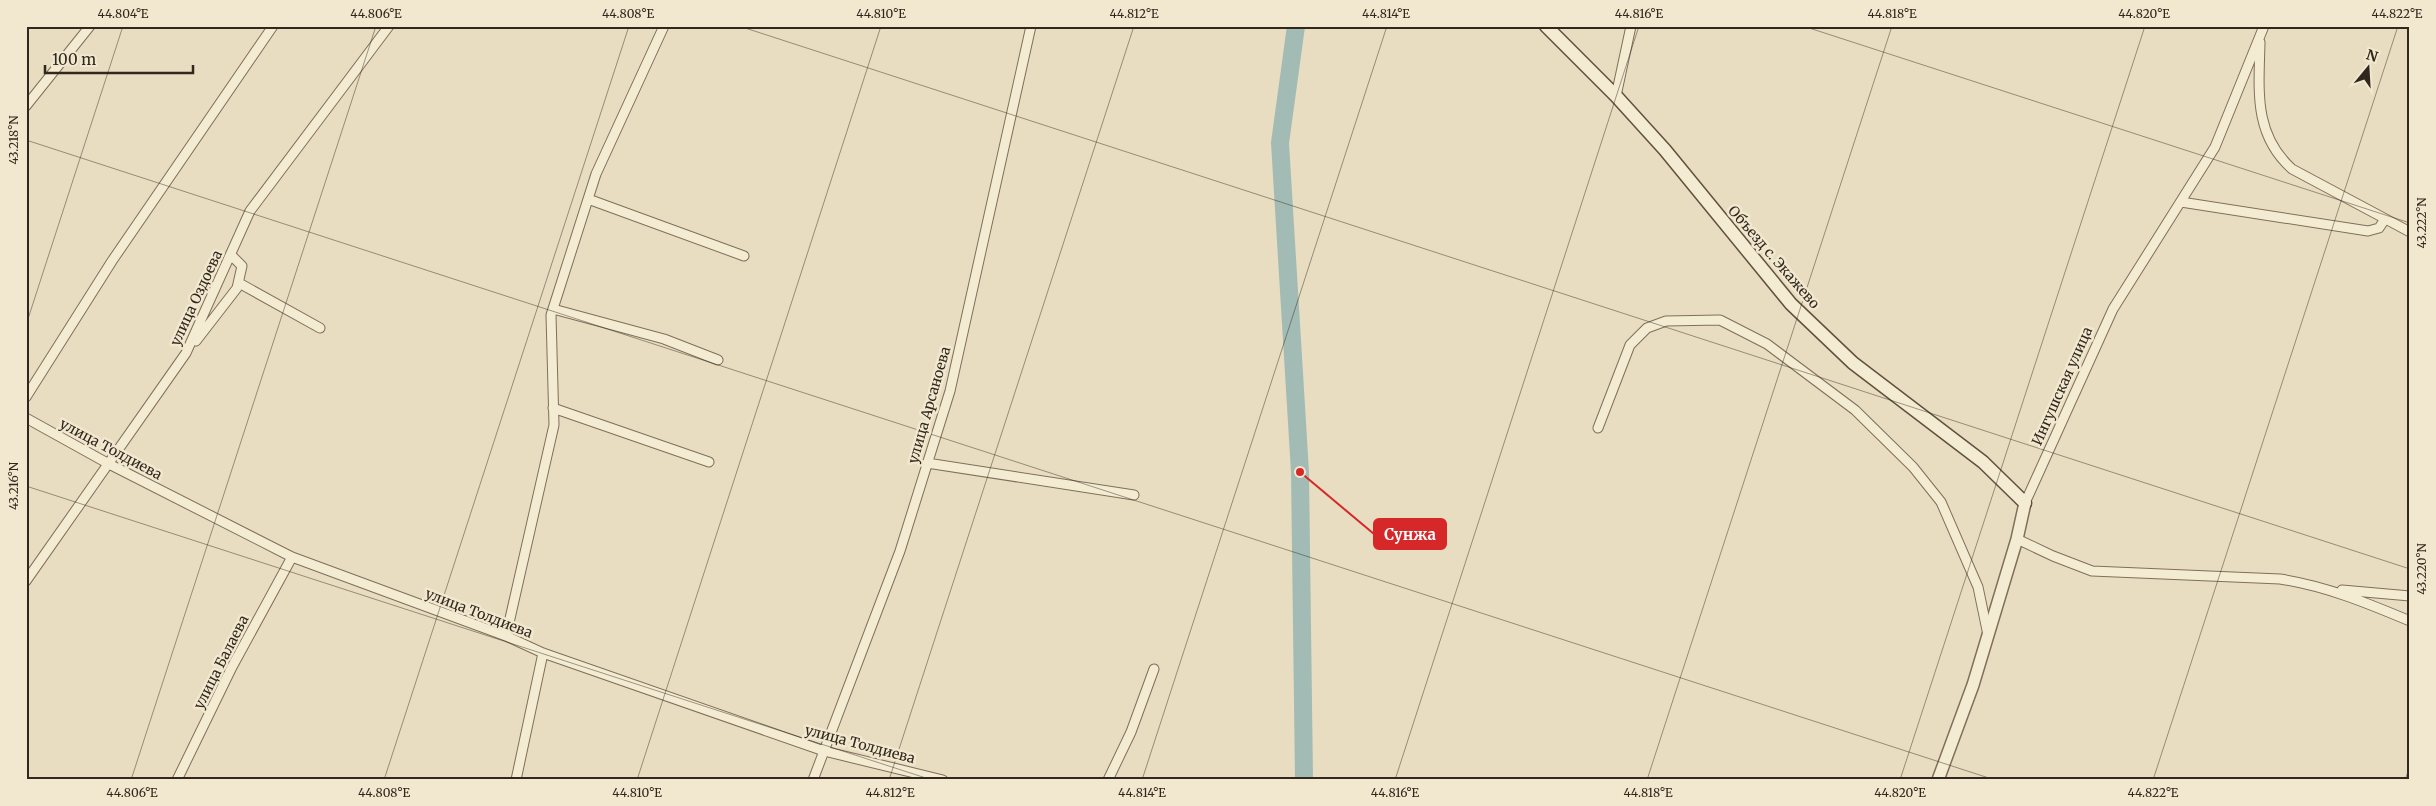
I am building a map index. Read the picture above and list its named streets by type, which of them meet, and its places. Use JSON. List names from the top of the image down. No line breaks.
{"streets":{"main road":["Объезд с. Экажево"],"street":["улица Оздоева","Ингушская улица","улица Арсаноева","улица Толдиева","улица Балаева"]},"crossings":[["Объезд с. Экажево","Ингушская улица"],["улица Оздоева","улица Толдиева"],["улица Арсаноева","улица Толдиева"],["улица Толдиева","улица Балаева"]],"places":["Сунжа"],"scale_bar":"100 m","north":"top","coordinates":["44.804°E","44.806°E","44.808°E","44.810°E","44.812°E","44.814°E","44.816°E","44.818°E","44.820°E","44.822°E","43.218°N","43.222°N","43.216°N","43.220°N"]}
